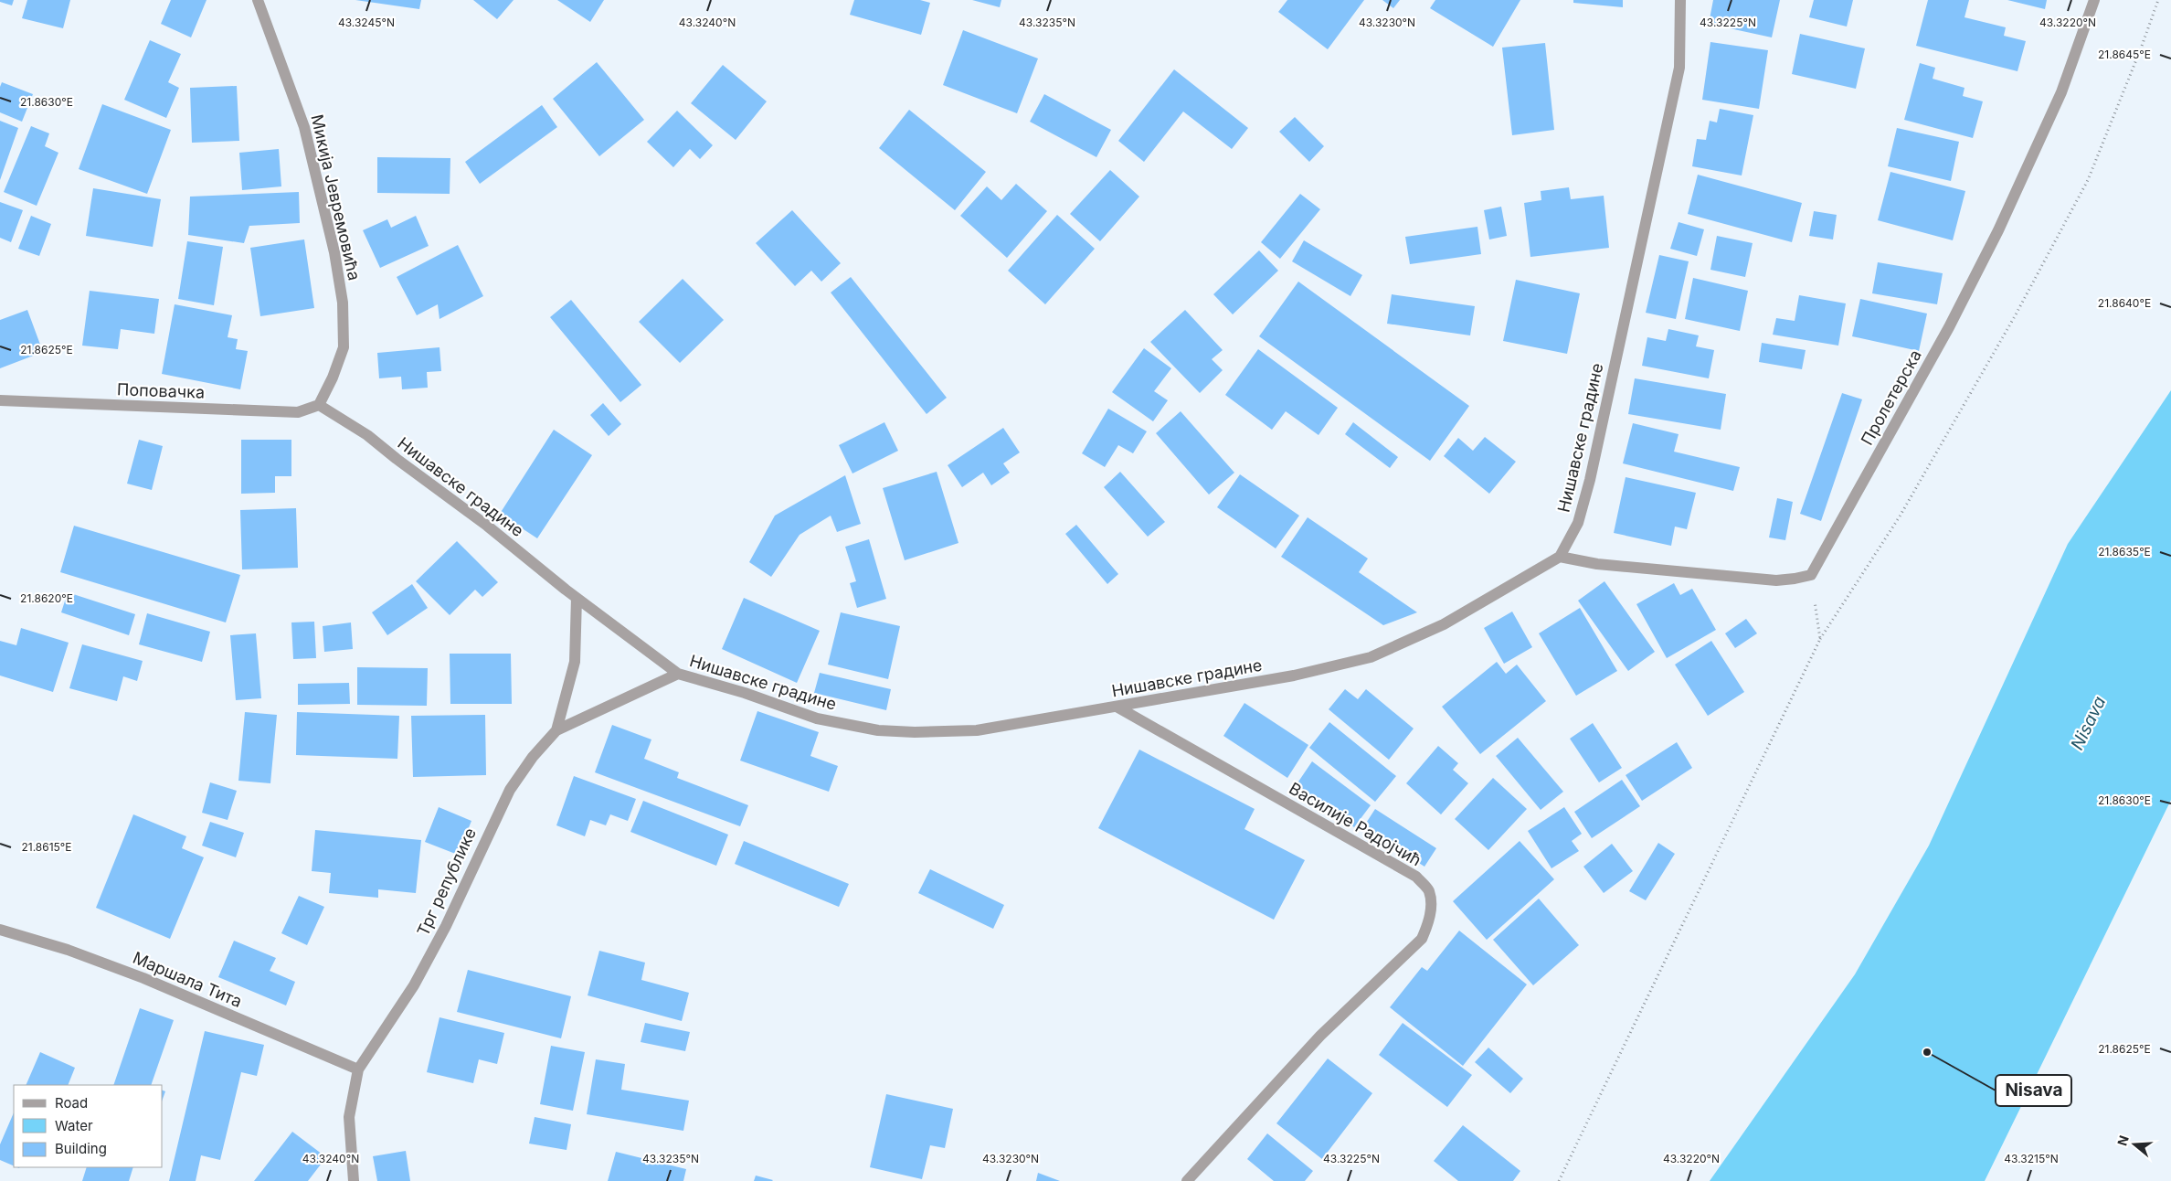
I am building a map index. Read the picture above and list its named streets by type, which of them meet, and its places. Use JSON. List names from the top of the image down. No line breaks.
{"streets":{"street":["Микија Јевремовића","Поповачка","Пролетерска","Нишавске градине","Василије Радојчић","Трг републике","Маршала Тита"]},"crossings":[["Микија Јевремовића","Поповачка"],["Микија Јевремовића","Нишавске градине"],["Поповачка","Нишавске градине"],["Нишавске градине","Василије Радојчић"],["Нишавске градине","Трг републике"],["Трг републике","Маршала Тита"]],"water":["Nisava"],"places":["Nisava"],"legend":["Road","Water","Building"],"north":"left","coordinates":["43.3245°N","43.3240°N","43.3235°N","43.3230°N","43.3225°N","43.3220°N","21.8645°E","21.8630°E","21.8640°E","21.8625°E","21.8635°E","21.8620°E","21.8615°E","43.3215°N"]}
